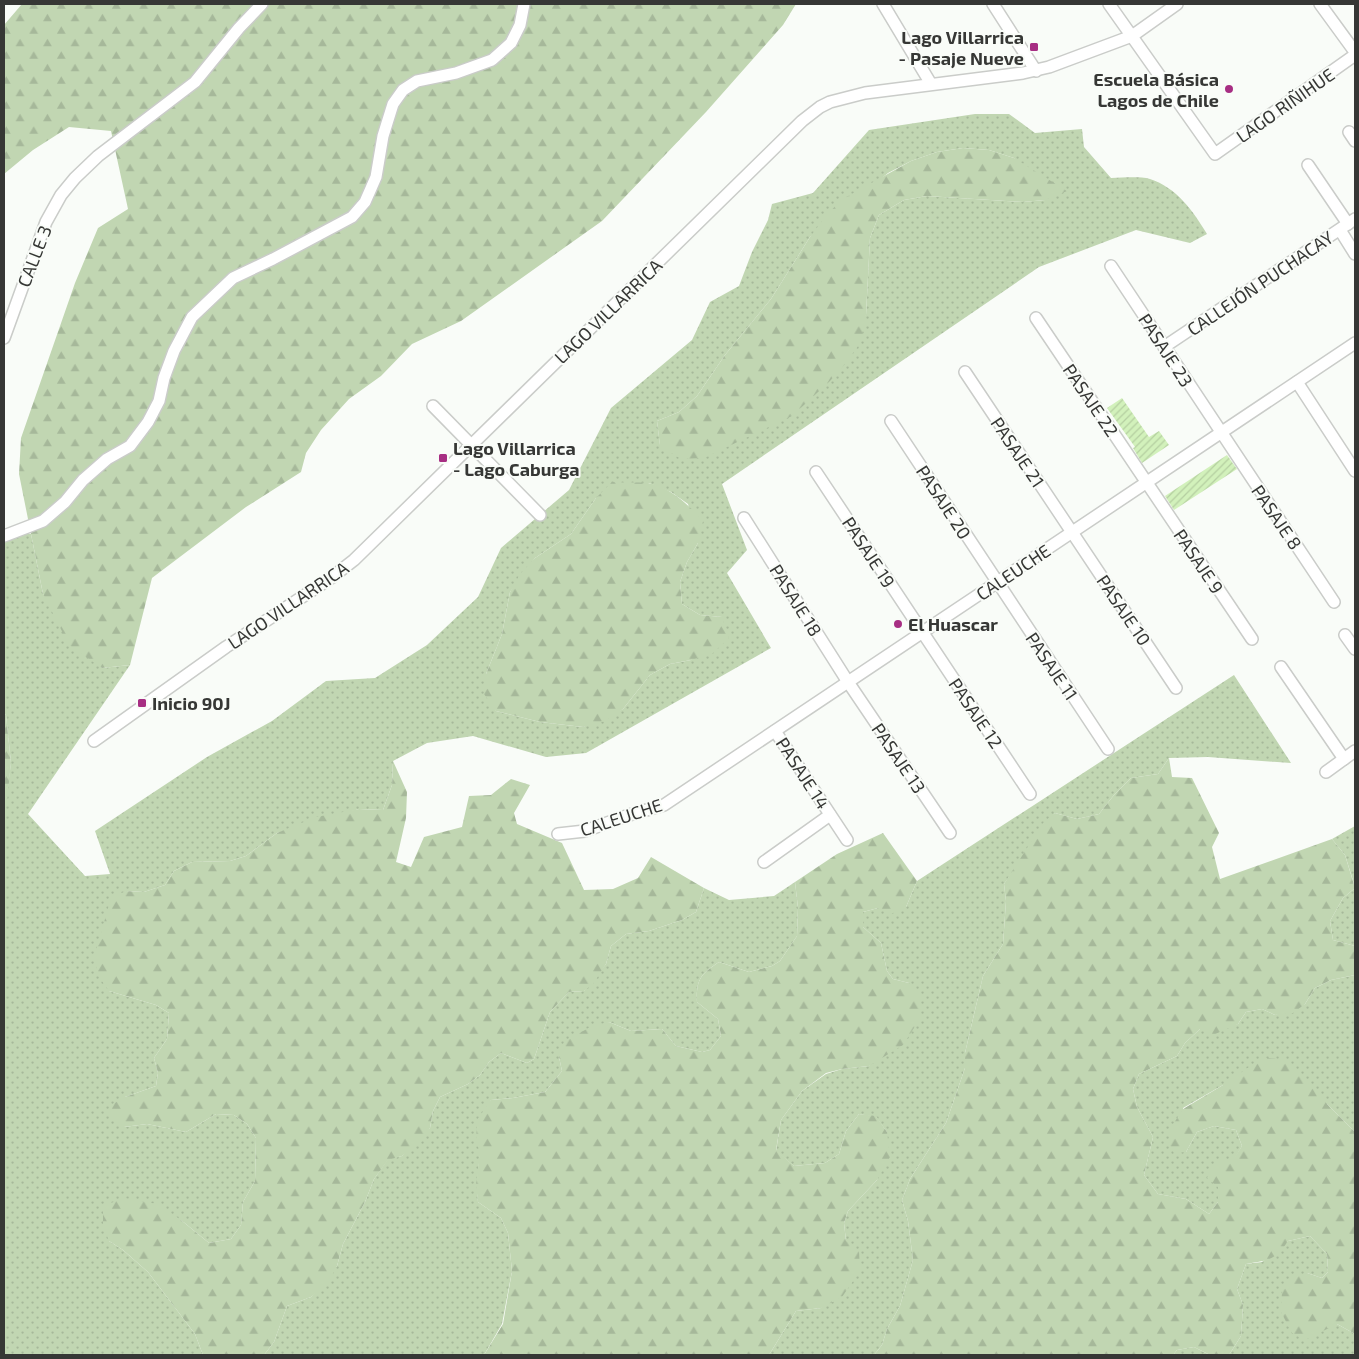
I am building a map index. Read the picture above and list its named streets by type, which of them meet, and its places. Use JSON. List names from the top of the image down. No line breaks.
{"streets":{"street":["LAGO RIÑIHUE","CALLE 3","CALLEJÓN PUCHACAY","LAGO VILLARRICA","PASAJE 23","PASAJE 22","PASAJE 21","PASAJE 20","PASAJE 8","PASAJE 19","PASAJE 9","CALEUCHE","PASAJE 18","PASAJE 10","PASAJE 11","PASAJE 12","PASAJE 13","PASAJE 14"]},"crossings":[["LAGO RIÑIHUE","LAGO VILLARRICA"],["CALLEJÓN PUCHACAY","PASAJE 23"],["PASAJE 23","PASAJE 8"],["PASAJE 23","CALEUCHE"],["PASAJE 22","PASAJE 9"],["PASAJE 22","CALEUCHE"],["PASAJE 21","CALEUCHE"],["PASAJE 21","PASAJE 10"],["PASAJE 20","CALEUCHE"],["PASAJE 20","PASAJE 11"],["PASAJE 8","CALEUCHE"],["PASAJE 19","CALEUCHE"],["PASAJE 19","PASAJE 12"],["PASAJE 9","CALEUCHE"],["CALEUCHE","PASAJE 18"],["CALEUCHE","PASAJE 10"],["CALEUCHE","PASAJE 11"],["CALEUCHE","PASAJE 12"],["CALEUCHE","PASAJE 13"],["CALEUCHE","PASAJE 14"],["PASAJE 18","PASAJE 13"]],"places":{"transit":["Lago Villarrica - Pasaje Nueve","Lago Villarrica - Lago Caburga","Inicio 90J"],"other":["Escuela Básica Lagos de Chile","El Huascar"]}}
